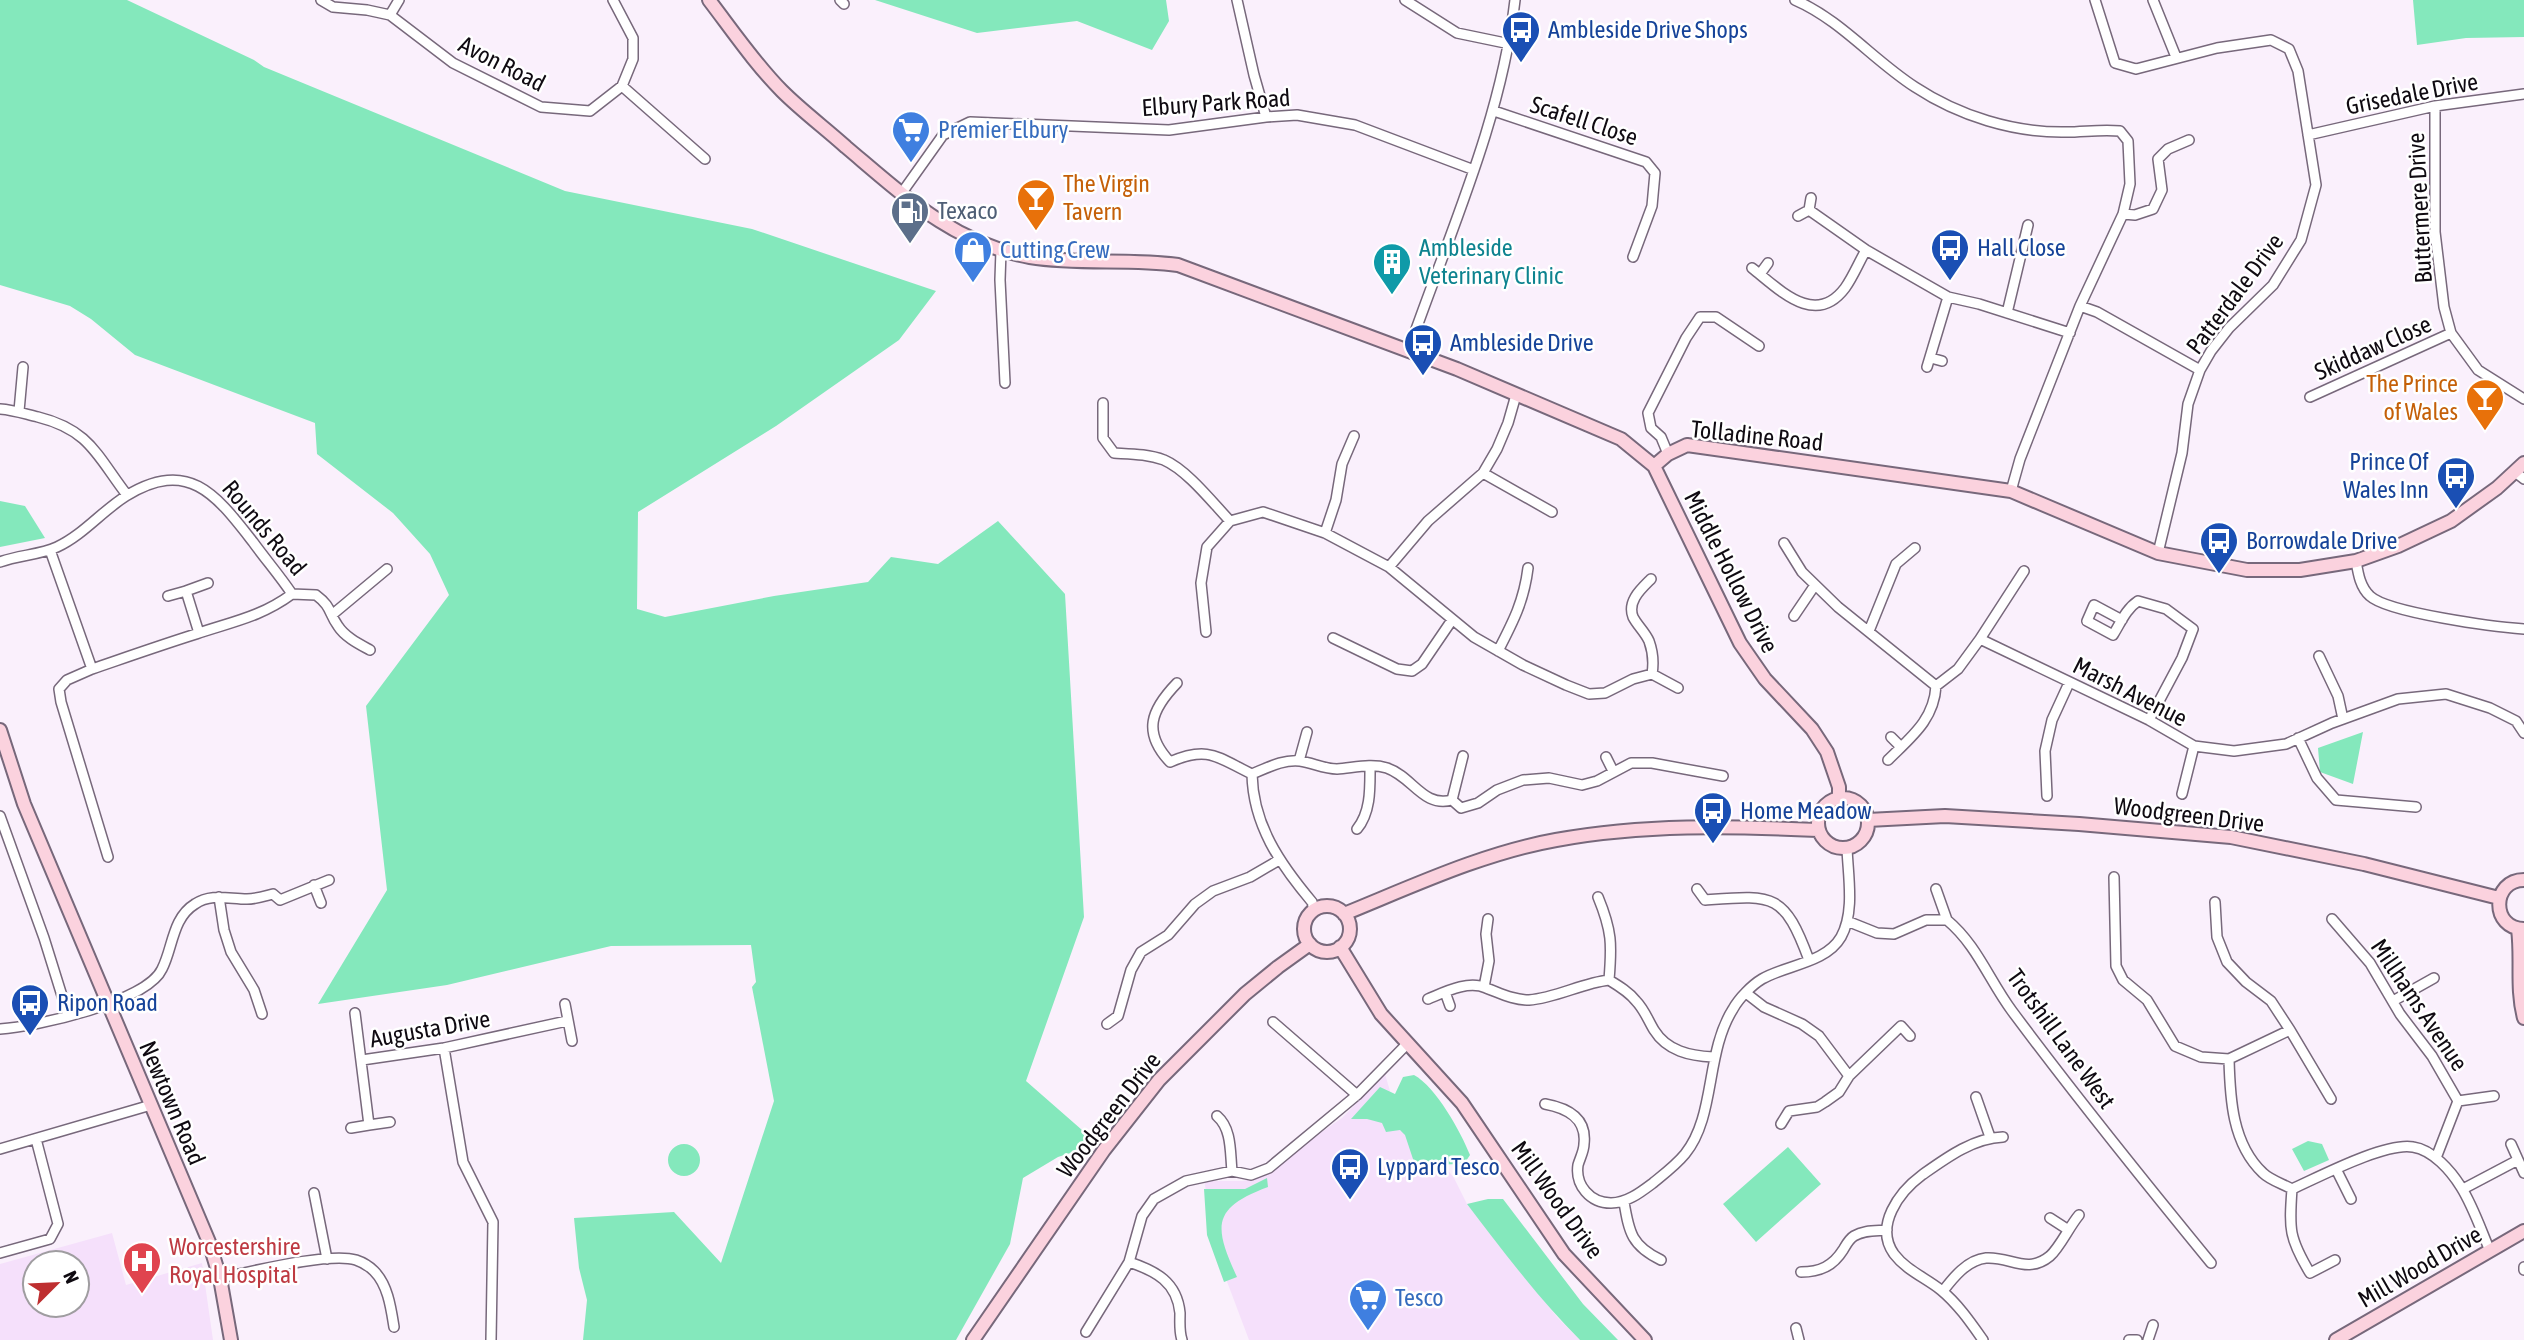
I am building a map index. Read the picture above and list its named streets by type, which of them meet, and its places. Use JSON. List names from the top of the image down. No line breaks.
{"streets":{"main road":["Tolladine Road","Middle Hollow Drive","Woodgreen Drive","Newtown Road","Mill Wood Drive"],"street":["Avon Road","Grisedale Drive","Elbury Park Road","Scafell Close","Buttermere Drive","Patterdale Drive","Skiddaw Close","Rounds Road","Marsh Avenue","Millhams Avenue","Augusta Drive","Trotshill Lane West"]},"crossings":[["Grisedale Drive","Buttermere Drive"],["Grisedale Drive","Patterdale Drive"],["Buttermere Drive","Skiddaw Close"],["Patterdale Drive","Tolladine Road"],["Tolladine Road","Middle Hollow Drive"],["Middle Hollow Drive","Woodgreen Drive"],["Woodgreen Drive","Mill Wood Drive"]],"places":{"bus stop":["Ambleside Drive Shops","Hall Close","Ambleside Drive","Prince Of Wales Inn","Borrowdale Drive","Home Meadow","Ripon Road","Lyppard Tesco"],"supermarket":["Premier Elbury","Tesco"],"bar":["The Virgin Tavern","The Prince of Wales"],"fuel station":["Texaco"],"shop":["Cutting Crew"],"building":["Ambleside Veterinary Clinic"],"hospital":["Worcestershire Royal Hospital"]},"north":"top right"}
